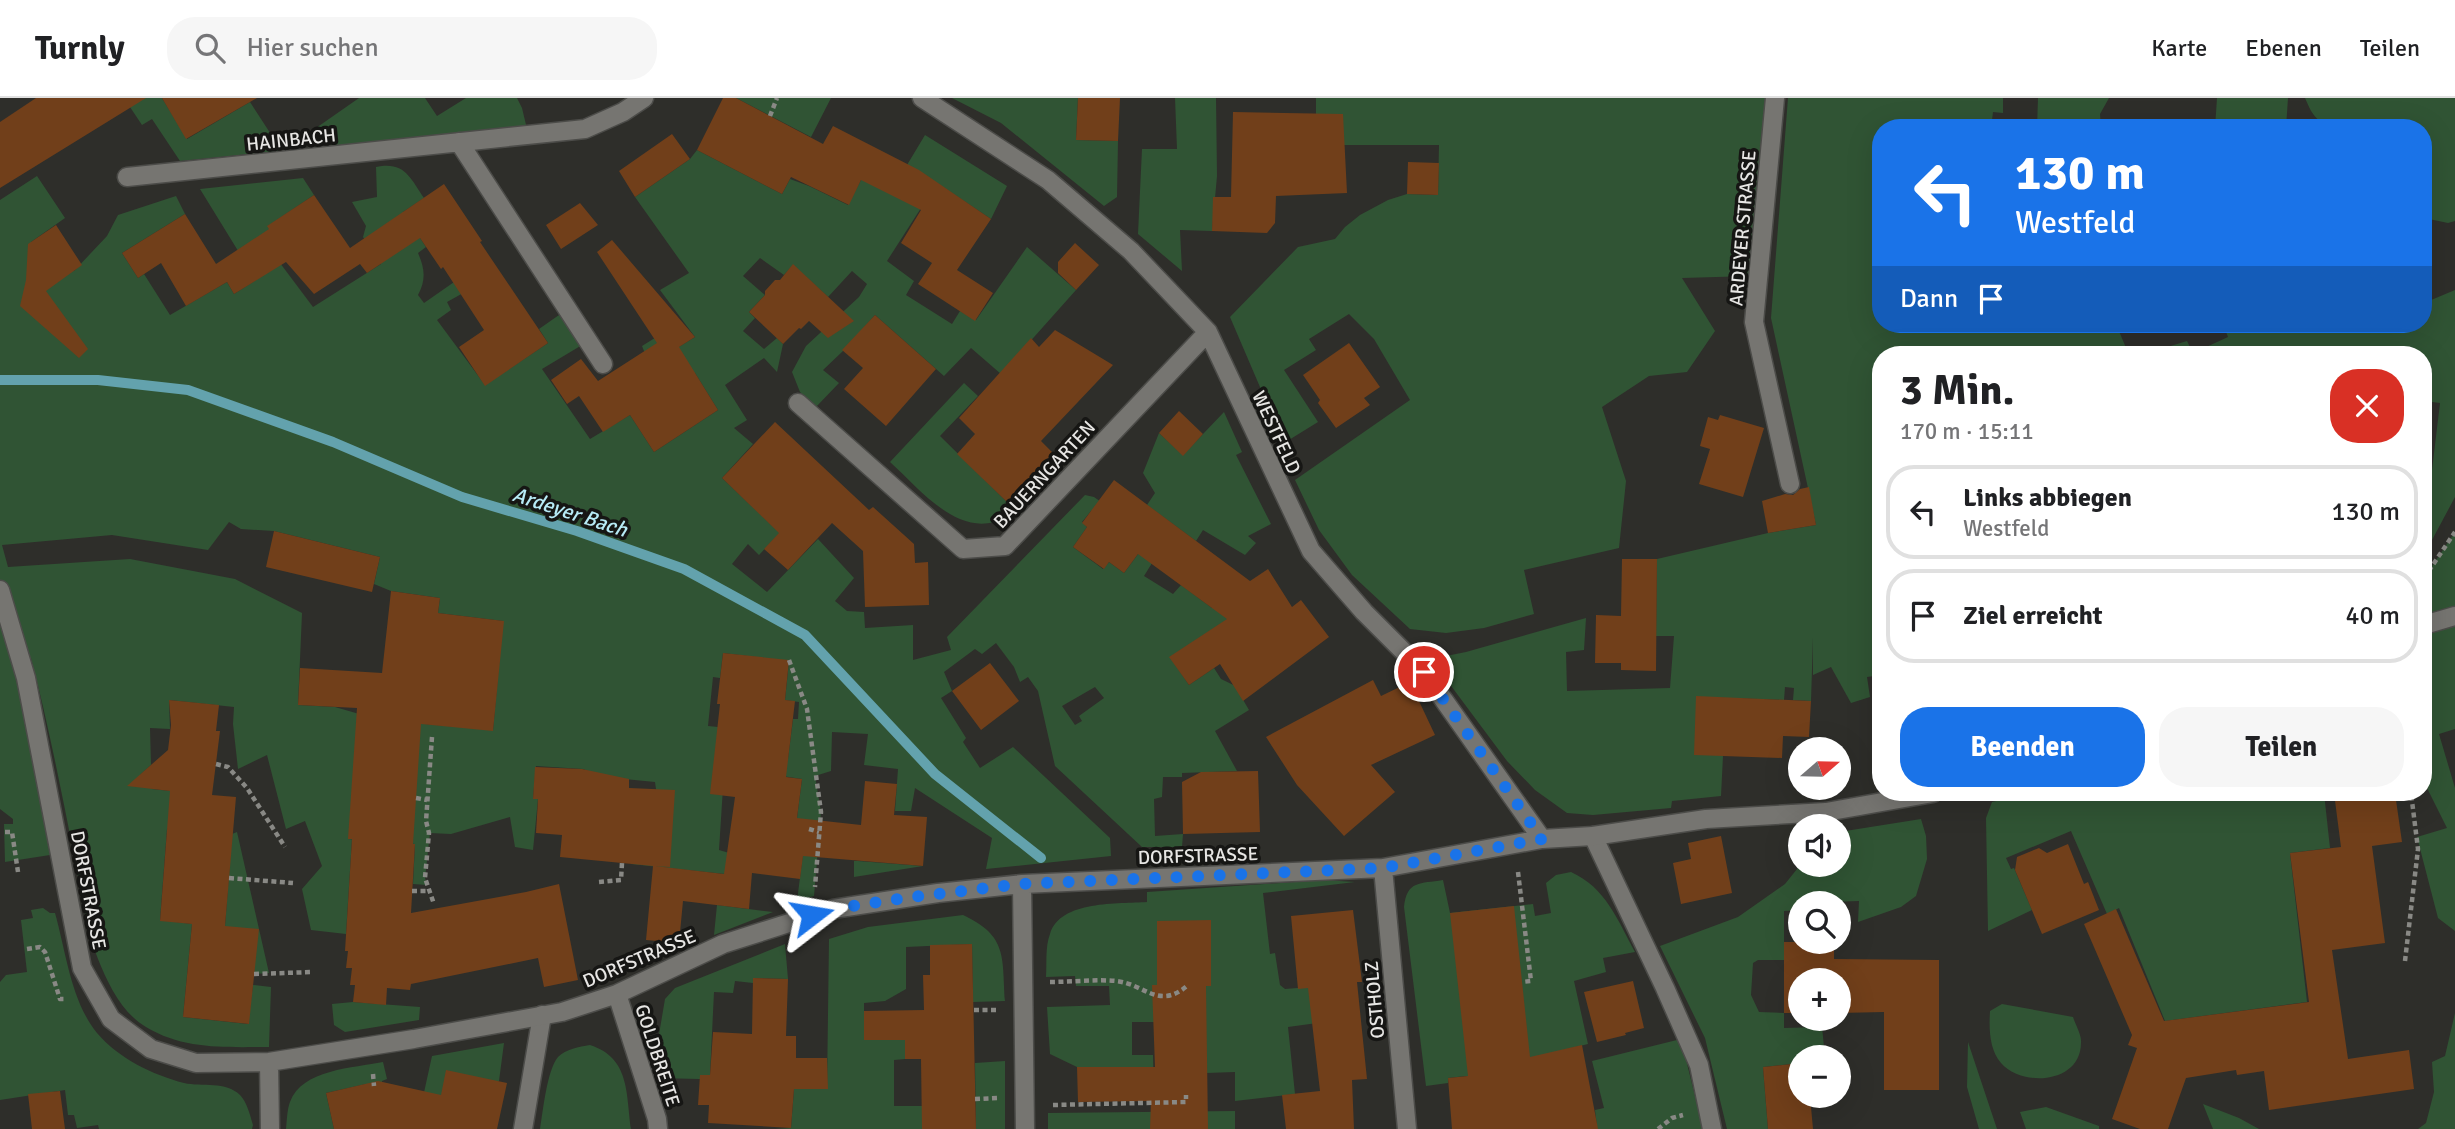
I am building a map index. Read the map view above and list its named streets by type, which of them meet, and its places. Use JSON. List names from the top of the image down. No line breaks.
{"streets":{"street":["HAINBACH","ARDEYER STRASSE","WESTFELD","BAUERNGARTEN","DORFSTRASSE","OSTHOLZ","GOLDBREITE"]},"crossings":[["WESTFELD","BAUERNGARTEN"],["WESTFELD","DORFSTRASSE"],["DORFSTRASSE","OSTHOLZ"],["DORFSTRASSE","GOLDBREITE"]],"water":["Ardeyer Bach"],"north":"right","page":{"header":"Turnly","search":"Hier suchen","nav":["Karte","Ebenen","Teilen"],"turn":["130 m","Westfeld"],"then":"Dann","heading":["3 Min.","170 m · 15:11"],"list":[{"name":"Links abbiegen","note":"Westfeld","value":"130 m"},{"name":"Ziel erreicht","value":"40 m"}],"buttons":["Beenden","Teilen"],"map_buttons":["+","−"]}}
